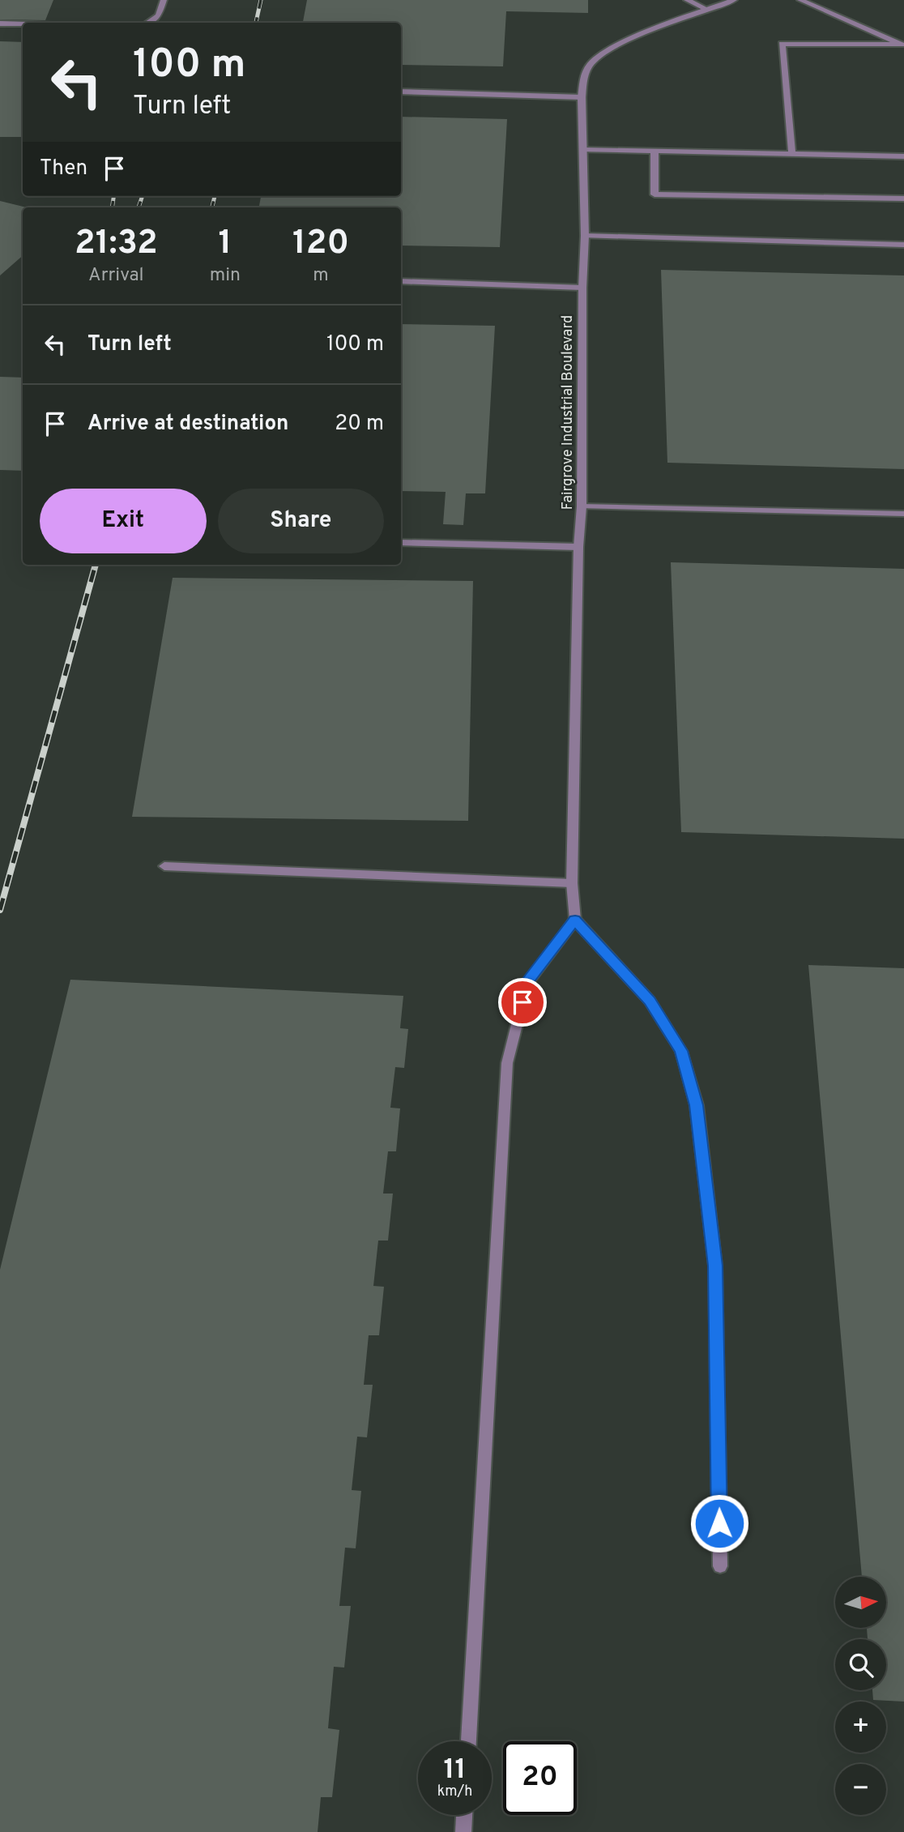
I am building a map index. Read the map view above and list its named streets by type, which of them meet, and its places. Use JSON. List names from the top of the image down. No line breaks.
{"streets":{"street":["Fairgrove Industrial Boulevard"]},"north":"right","page":{"turn":["100 m","Turn left"],"then":"Then","eta":["21:32","Arrival","1","min","120","m"],"list":[{"name":"Turn left","value":"100 m"},{"name":"Arrive at destination","value":"20 m"}],"buttons":["Exit","Share"],"map_buttons":["+","−"],"speed":"11 km/h","limit":"20"}}
